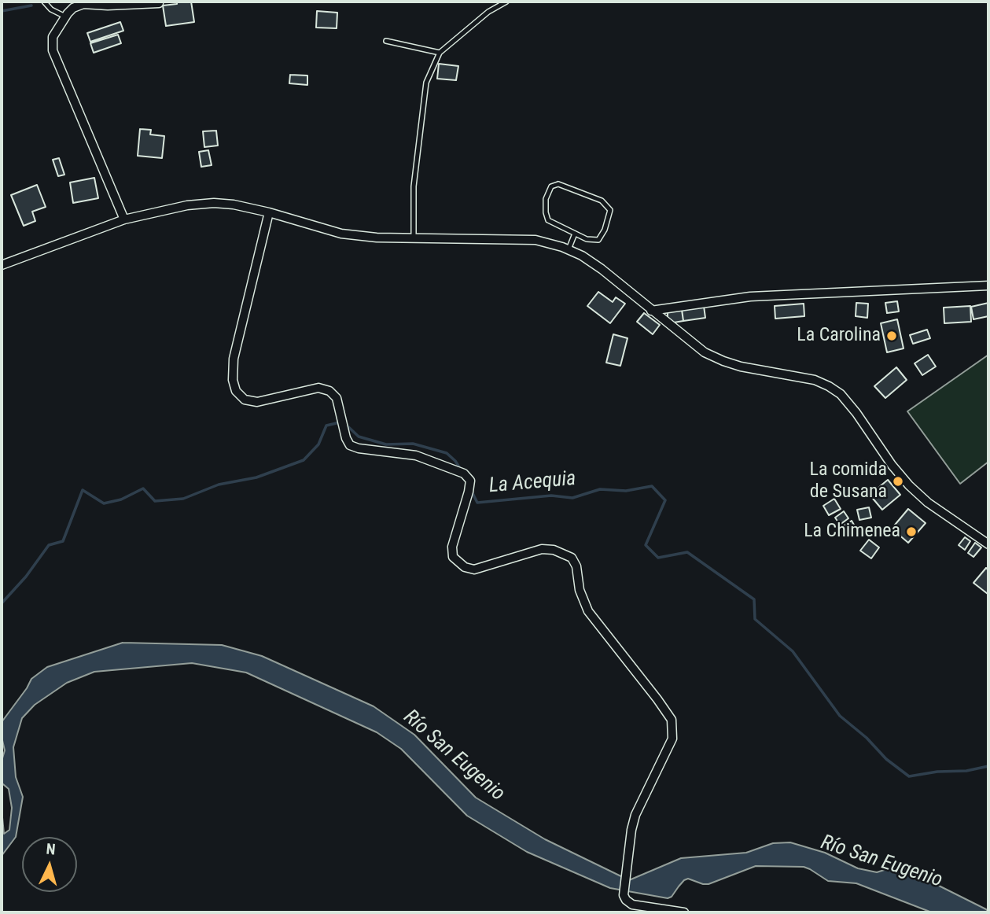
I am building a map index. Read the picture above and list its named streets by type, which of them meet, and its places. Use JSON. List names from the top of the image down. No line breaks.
{"water":["La Acequia","Río San Eugenio"],"places":["La Carolina","La comida de Susana","La Chimenea"],"north":"top"}
